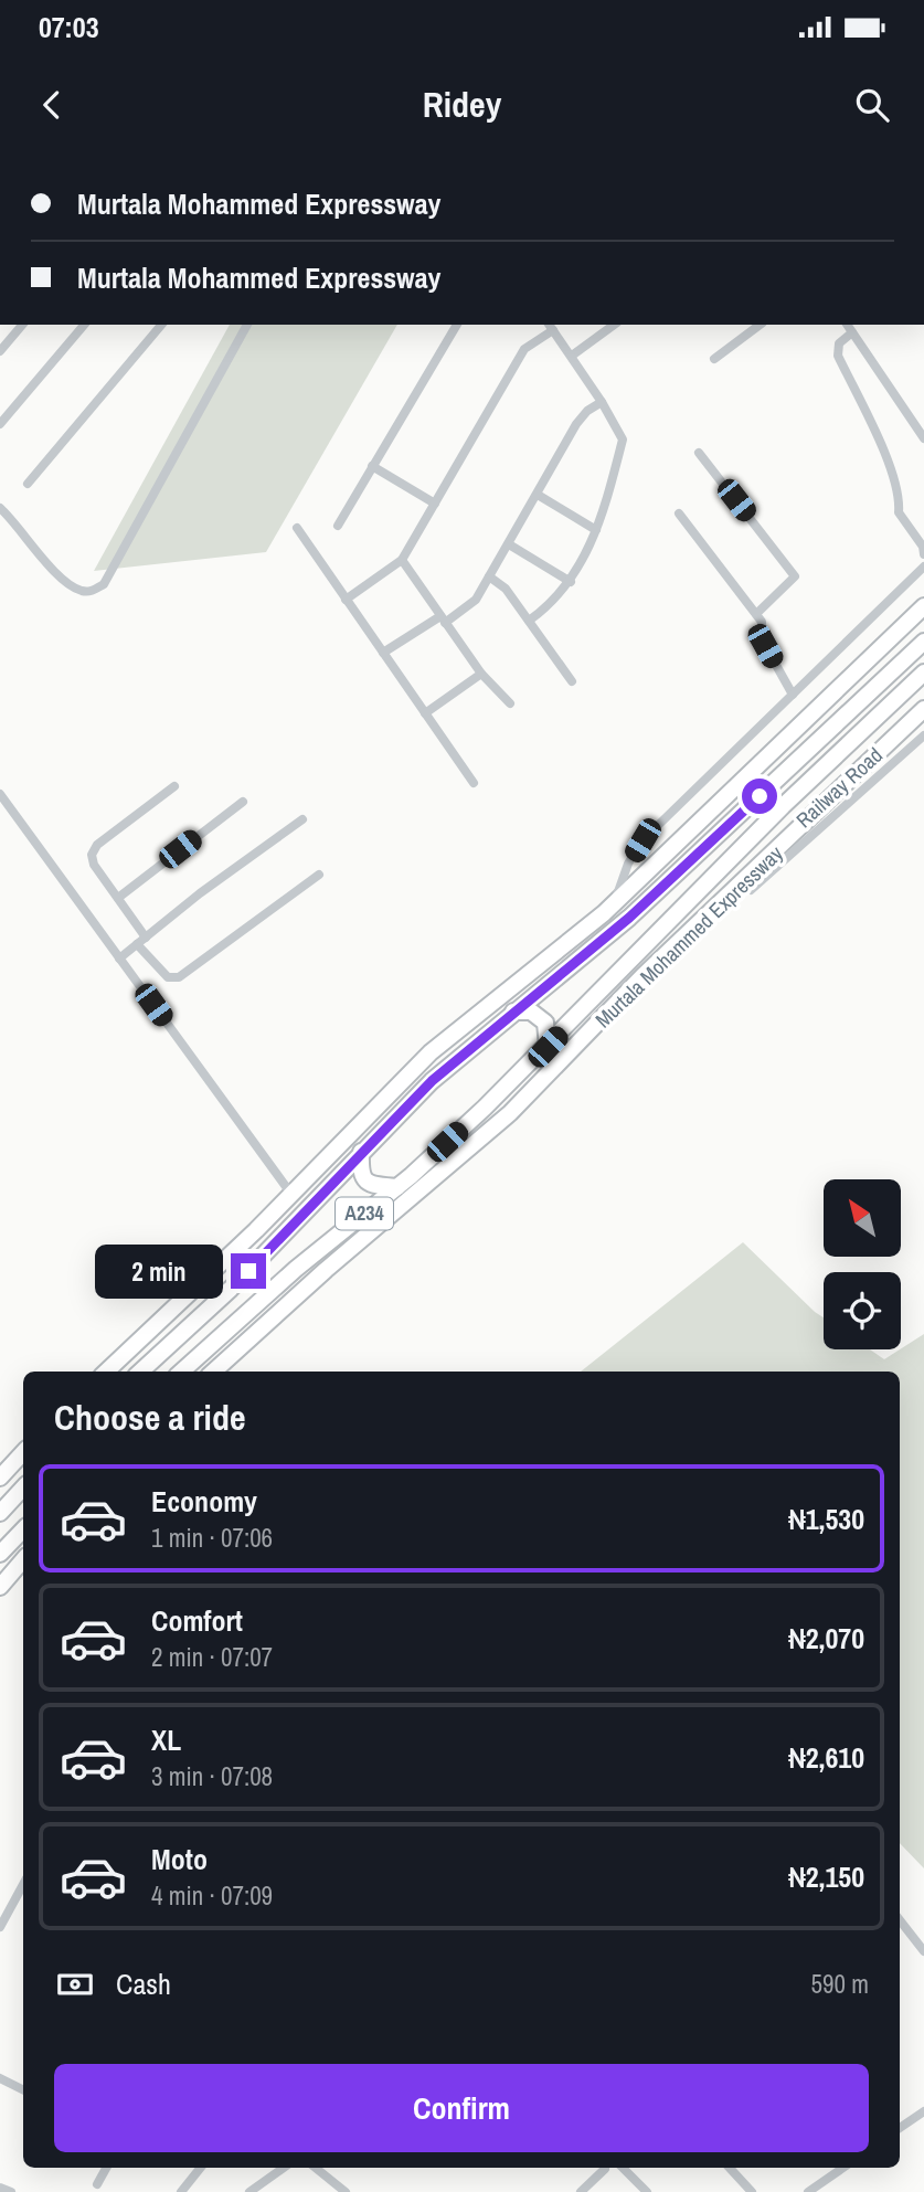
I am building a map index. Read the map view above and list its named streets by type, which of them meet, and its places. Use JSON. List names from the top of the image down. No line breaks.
{"streets":{"highway":["Murtala Mohammed Expressway","A234"],"street":["Railway Road"]},"crossings":[["Railway Road","Murtala Mohammed Expressway"]],"north":"top left","page":{"status":"07:03","header":"Ridey","banner":["Murtala Mohammed Expressway","Murtala Mohammed Expressway"],"bubble":"2 min","heading":"Choose a ride","list":[{"name":"Economy","note":"1 min · 07:06","value":"₦1,530"},{"name":"Comfort","note":"2 min · 07:07","value":"₦2,070"},{"name":"XL","note":"3 min · 07:08","value":"₦2,610"},{"name":"Moto","note":"4 min · 07:09","value":"₦2,150"}],"pay":["Cash","590 m"],"buttons":"Confirm"}}
